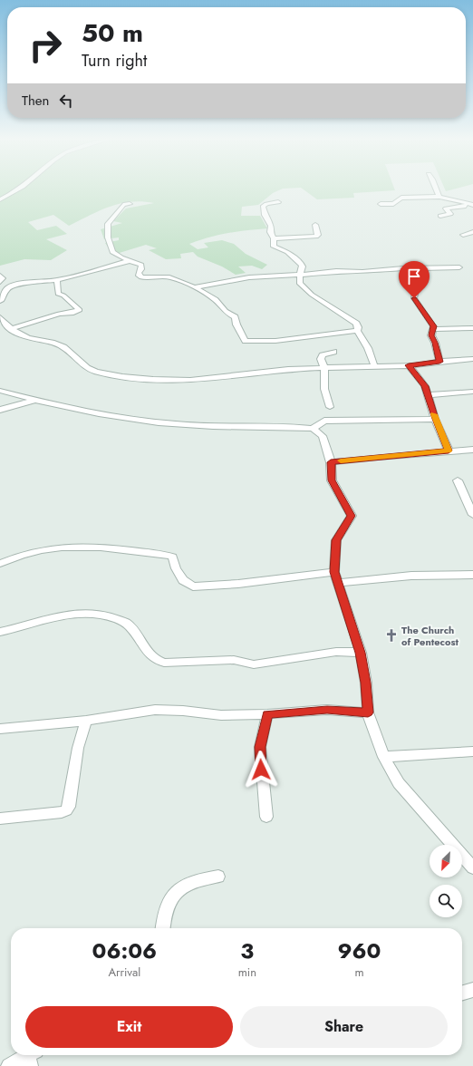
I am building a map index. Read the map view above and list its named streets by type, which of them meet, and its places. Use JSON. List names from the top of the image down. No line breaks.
{"places":{"church":["The Church of Pentecost"]},"north":"bottom left","page":{"turn":["50 m","Turn right"],"then":"Then","eta":["06:06","Arrival","3","min","960","m"],"buttons":["Exit","Share"]}}
